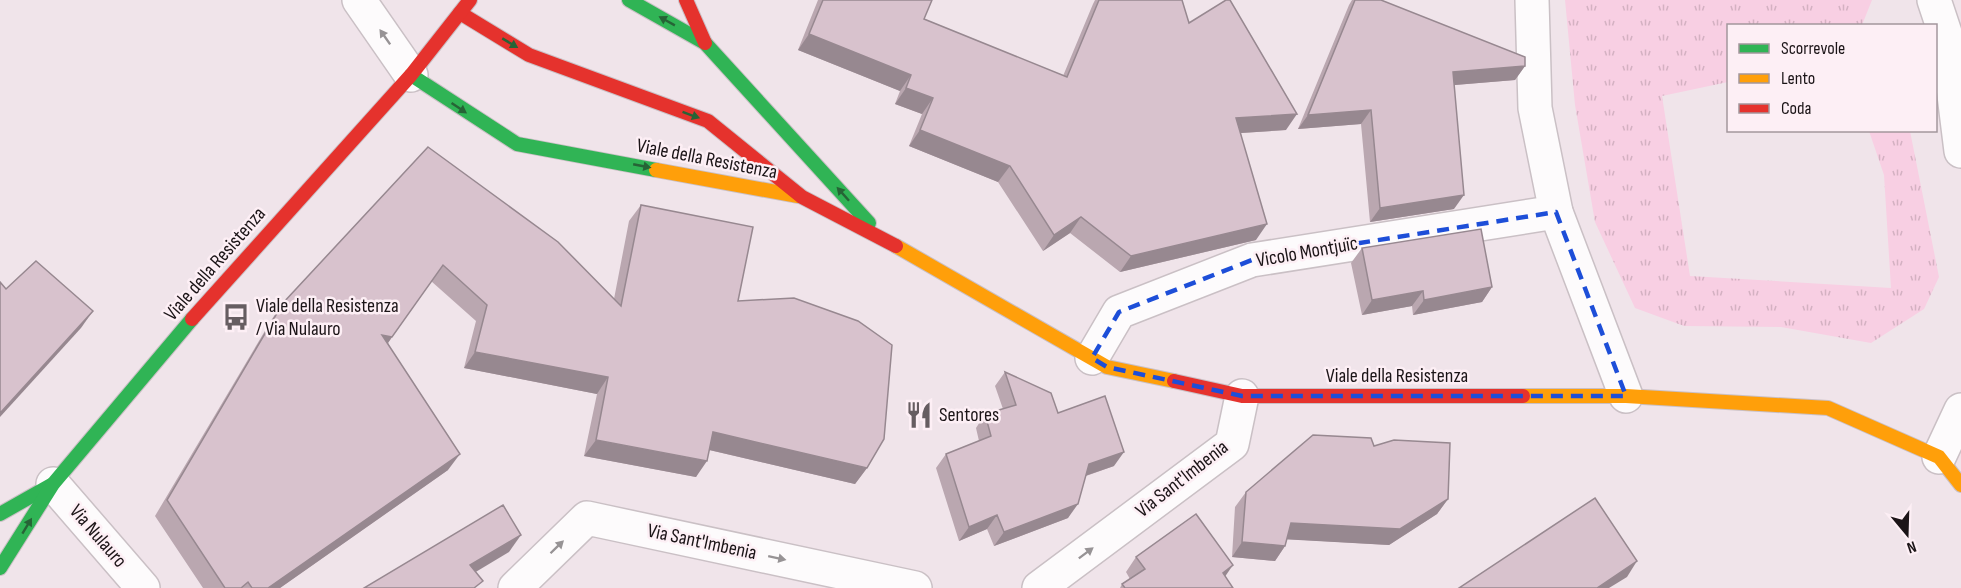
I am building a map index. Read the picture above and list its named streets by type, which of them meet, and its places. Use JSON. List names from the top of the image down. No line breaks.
{"streets":{"street":["Viale della Resistenza","Vicolo Montjuïc","Via Sant'Imbenia","Via Nulauro"]},"crossings":[["Viale della Resistenza","Vicolo Montjuïc"],["Viale della Resistenza","Via Sant'Imbenia"],["Viale della Resistenza","Via Nulauro"]],"one_way":["Via Sant'Imbenia"],"places":{"bus stop":["Viale della Resistenza / Via Nulauro"],"restaurant":["Sentores"]},"legend":["Scorrevole","Lento","Coda"],"north":"bottom"}
